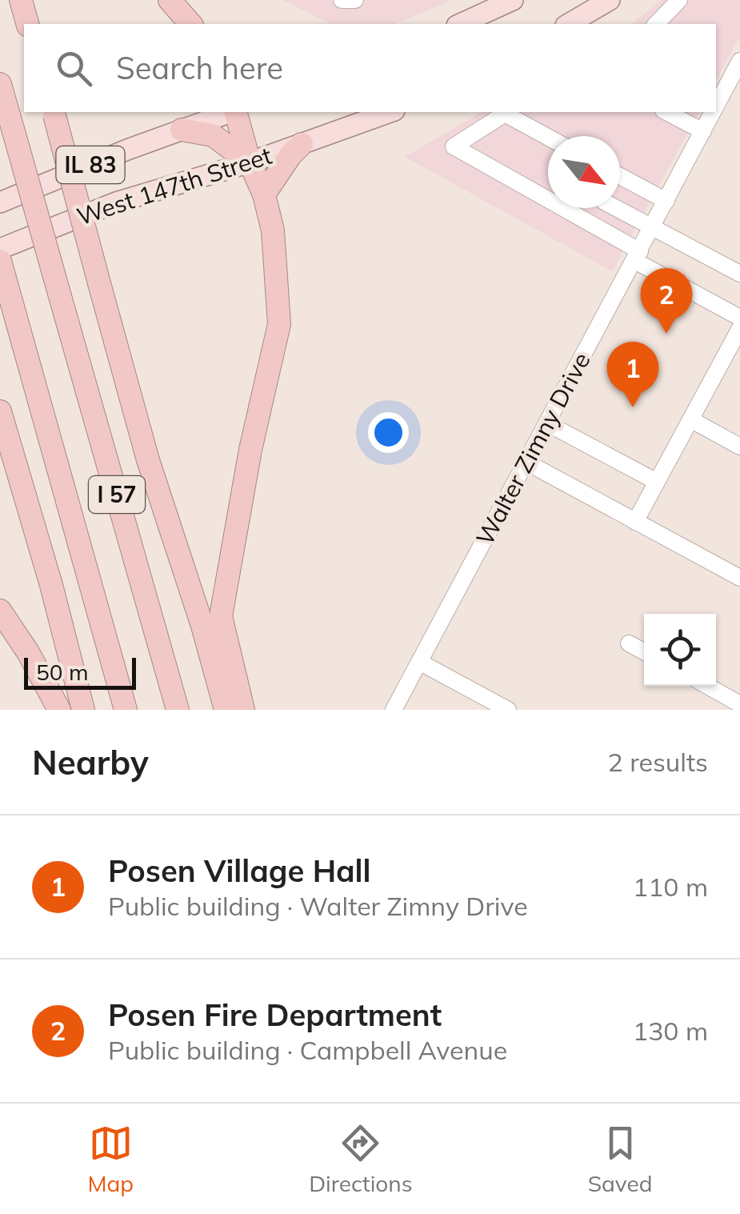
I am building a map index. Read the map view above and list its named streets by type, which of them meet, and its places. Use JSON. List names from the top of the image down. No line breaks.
{"streets":{"highway":["I 57"],"main road":["IL 83","West 147th Street"],"street":["Walter Zimny Drive"]},"scale_bar":"50 m","north":"bottom right","page":{"search":"Search here","pins":["2","1"],"scale":"50 m","heading":["Nearby","2 results"],"list":[{"mark":"1","name":"Posen Village Hall","note":"Public building · Walter Zimny Drive","value":"110 m"},{"mark":"2","name":"Posen Fire Department","note":"Public building · Campbell Avenue","value":"130 m"}],"nav":["Map","Directions","Saved"]}}
